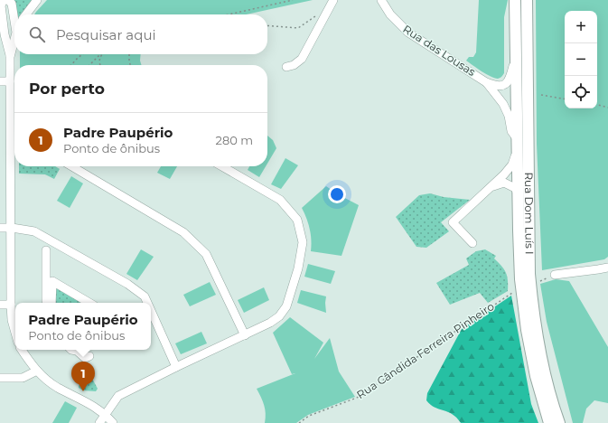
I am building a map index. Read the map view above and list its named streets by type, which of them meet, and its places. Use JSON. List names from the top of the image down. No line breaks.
{"streets":{"main road":["Rua Dom Luís I"],"street":["Rua das Lousas"],"path":["Rua Cândida Ferreira Pinheiro"]},"crossings":[["Rua das Lousas","Rua Dom Luís I"]],"page":{"map_buttons":["+","−"],"search":"Pesquisar aqui","heading":"Por perto","list":[{"mark":"1","name":"Padre Paupério","note":"Ponto de ônibus","value":"280 m"}],"popup":["Padre Paupério","Ponto de ônibus"],"pins":"1"}}
